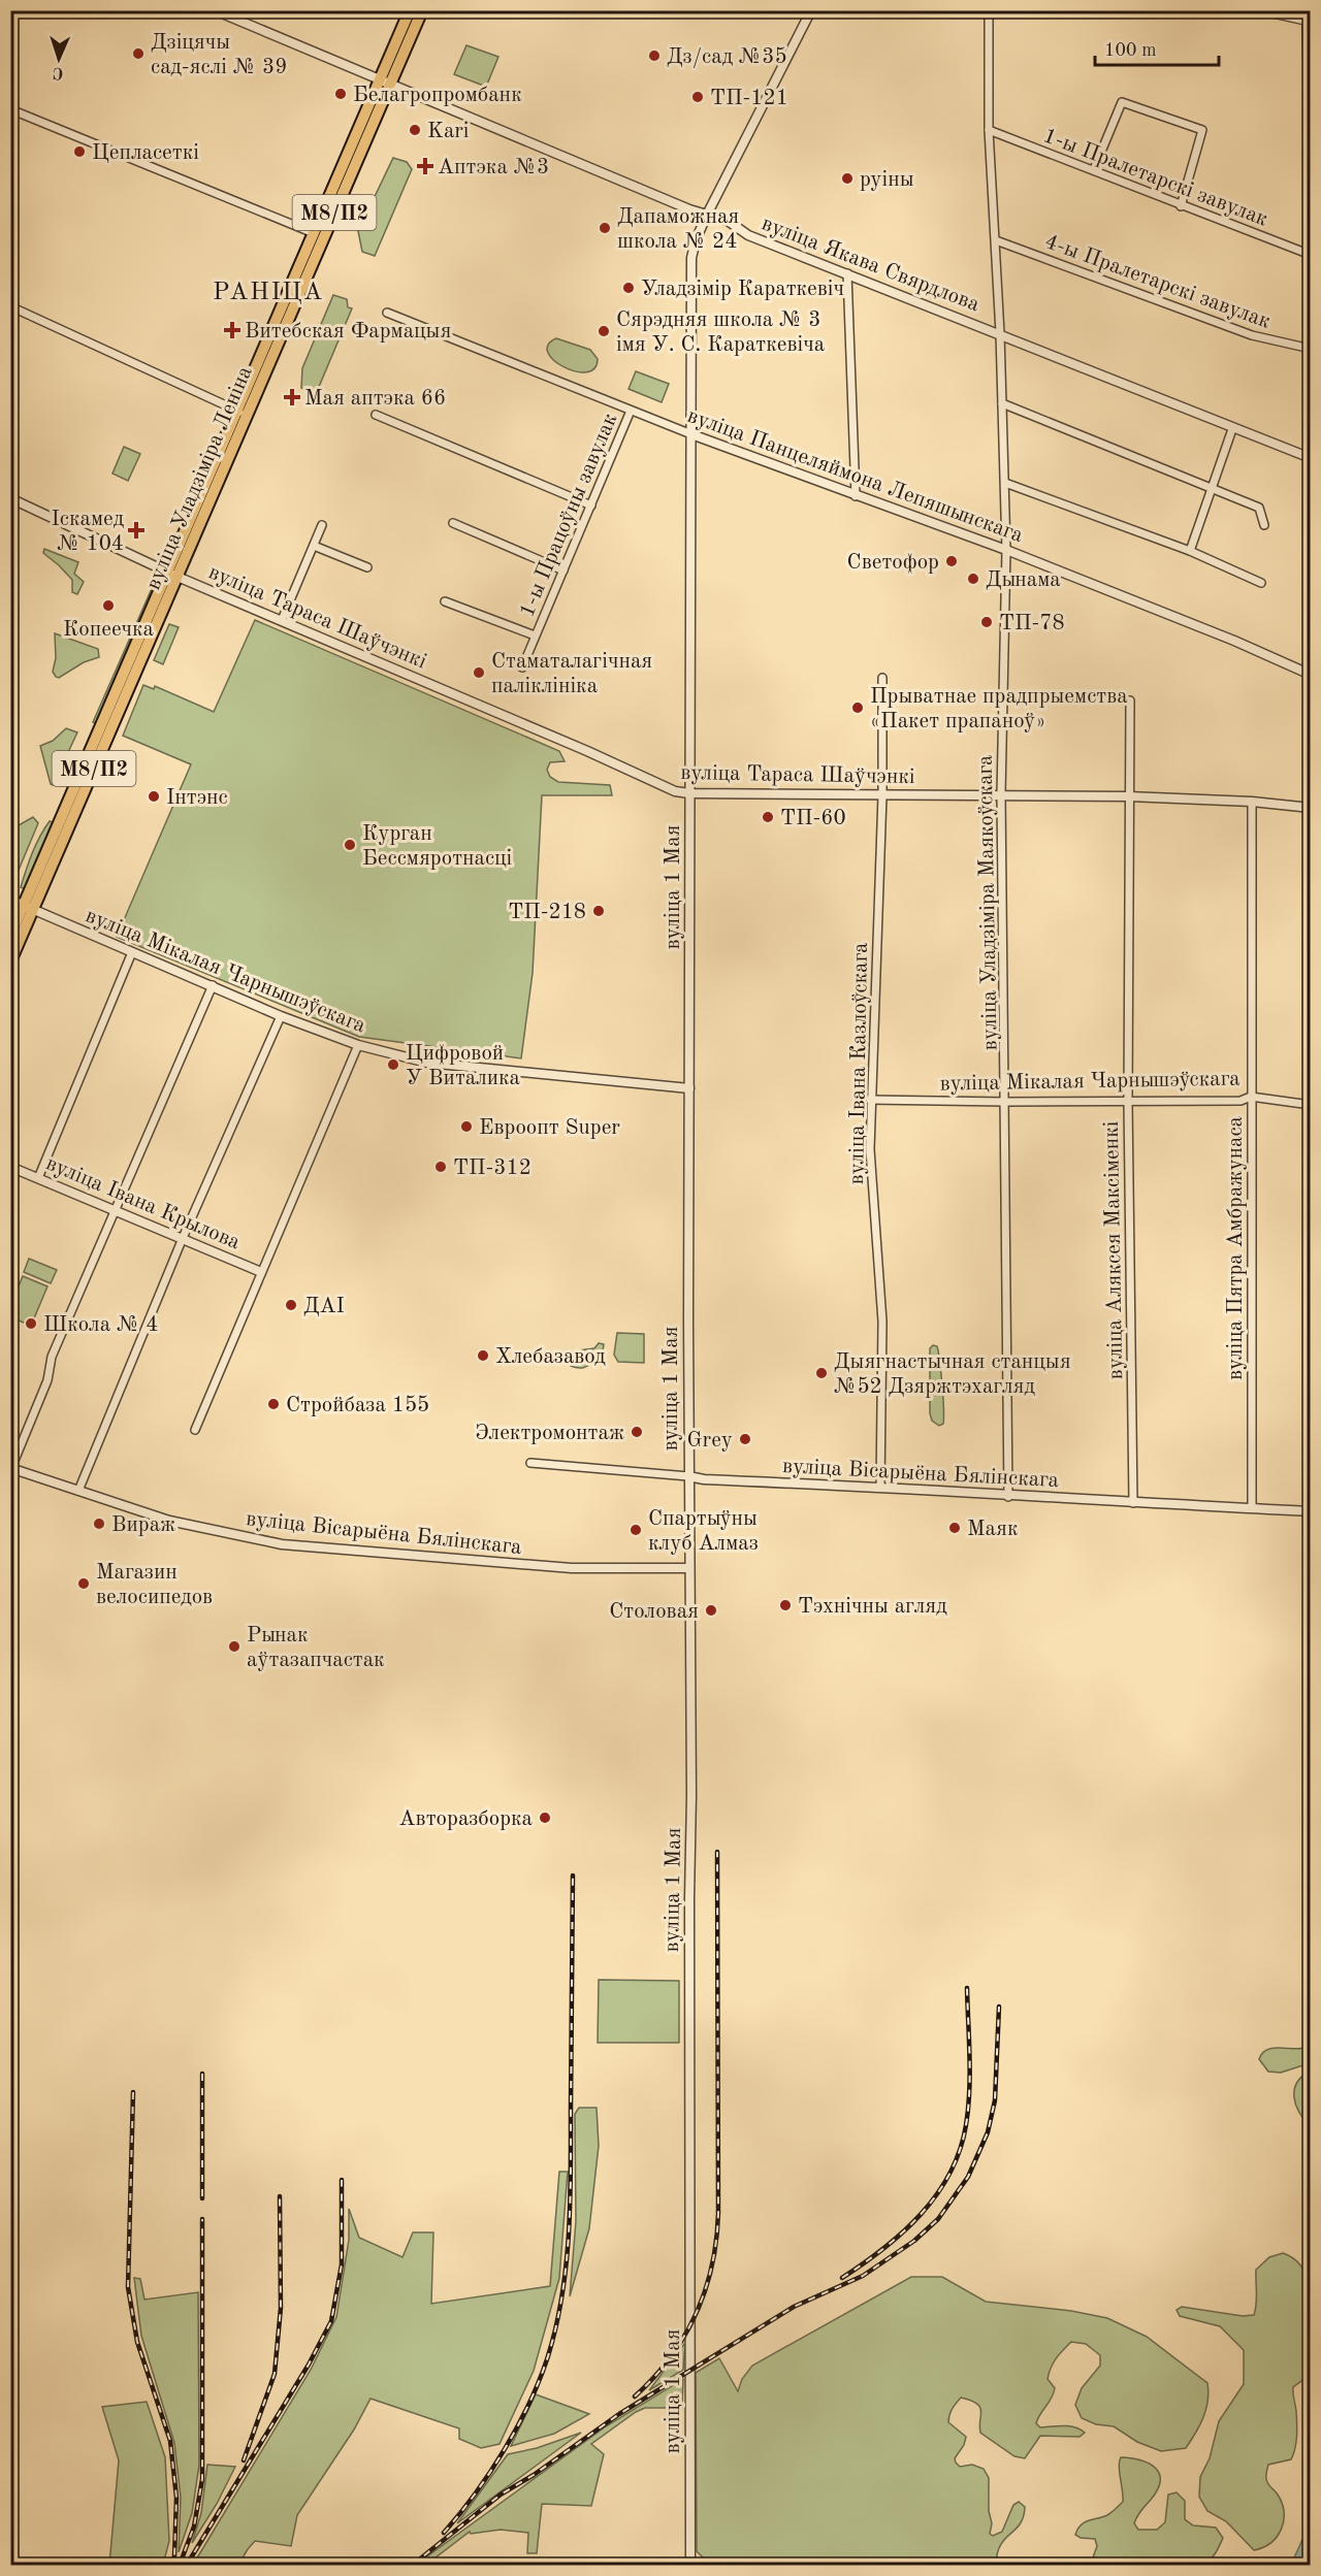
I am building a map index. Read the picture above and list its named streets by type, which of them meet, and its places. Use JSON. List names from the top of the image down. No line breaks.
{"streets":{"main road":["М8/П2","вуліца Уладзіміра Леніна"],"street":["1-ы Пралетарскі завулак","вуліца Якава Свярдлова","4-ы Пралетарскі завулак","вуліца Панцеляймона Лепяшынскага","1-ы Працоўны завулак","вуліца Тараса Шаўчэнкі","вуліца 1 Мая","вуліца Уладзіміра Маякоўскага","вуліца Мікалая Чарнышэўскага","вуліца Івана Казлоўскага","вуліца Івана Крылова","вуліца Пятра Амбражунаса","вуліца Аляксея Максіменкі","вуліца Вісарыёна Бялінскага"]},"crossings":[["1-ы Пралетарскі завулак","вуліца Уладзіміра Маякоўскага"],["вуліца Якава Свярдлова","вуліца Уладзіміра Леніна"],["вуліца Якава Свярдлова","вуліца 1 Мая"],["вуліца Якава Свярдлова","вуліца Уладзіміра Маякоўскага"],["4-ы Пралетарскі завулак","вуліца Уладзіміра Маякоўскага"],["вуліца Панцеляймона Лепяшынскага","1-ы Працоўны завулак"],["вуліца Панцеляймона Лепяшынскага","вуліца 1 Мая"],["вуліца Панцеляймона Лепяшынскага","вуліца Уладзіміра Маякоўскага"],["вуліца Уладзіміра Леніна","вуліца Тараса Шаўчэнкі"],["вуліца Уладзіміра Леніна","вуліца Мікалая Чарнышэўскага"],["вуліца Тараса Шаўчэнкі","вуліца 1 Мая"],["вуліца Тараса Шаўчэнкі","вуліца Уладзіміра Маякоўскага"],["вуліца Тараса Шаўчэнкі","вуліца Івана Казлоўскага"],["вуліца Тараса Шаўчэнкі","вуліца Пятра Амбражунаса"],["вуліца Тараса Шаўчэнкі","вуліца Аляксея Максіменкі"],["вуліца 1 Мая","вуліца Мікалая Чарнышэўскага"],["вуліца 1 Мая","вуліца Вісарыёна Бялінскага"],["вуліца Уладзіміра Маякоўскага","вуліца Мікалая Чарнышэўскага"],["вуліца Уладзіміра Маякоўскага","вуліца Вісарыёна Бялінскага"],["вуліца Мікалая Чарнышэўскага","вуліца Івана Казлоўскага"],["вуліца Мікалая Чарнышэўскага","вуліца Пятра Амбражунаса"],["вуліца Мікалая Чарнышэўскага","вуліца Аляксея Максіменкі"],["вуліца Івана Казлоўскага","вуліца Вісарыёна Бялінскага"],["вуліца Пятра Амбражунаса","вуліца Вісарыёна Бялінскага"],["вуліца Аляксея Максіменкі","вуліца Вісарыёна Бялінскага"]],"districts":["РАНІЦА"],"places":{"other":["Дзіцячы сад-яслі № 39","Дз/сад №35","Белагропромбанк","ТП-121","Kari","Цепласеткі","руіны","Дапаможная школа № 24","Уладзімір Караткевіч","Сярэдняя школа № 3 імя У. С. Караткевіча","Светофор","Дынама","Копеечка","ТП-78","Стаматалагічная паліклініка","Прыватнае прадпрыемства «Пакет прапаноў»","Інтэнс","ТП-60","Курган Бессмяротнасці","ТП-218","Цифровой У Виталика","Евроопт Super","ТП-312","ДАІ","Школа № 4","Хлебазавод","Дыягнастычная станцыя №52 Дзяржтэхагляд","Стройбаза 155","Электромонтаж","Grey","Вираж","Маяк","Спартыўны клуб Алмаз","Магазин велосипедов","Тэхнічны агляд","Столовая","Рынак аўтазапчастак","Авторазборка"],"health":["Аптэка №3","Витебская Фармацыя","Мая аптэка 66","Іскамед № 104"]},"scale_bar":"100 m","north":"bottom"}
